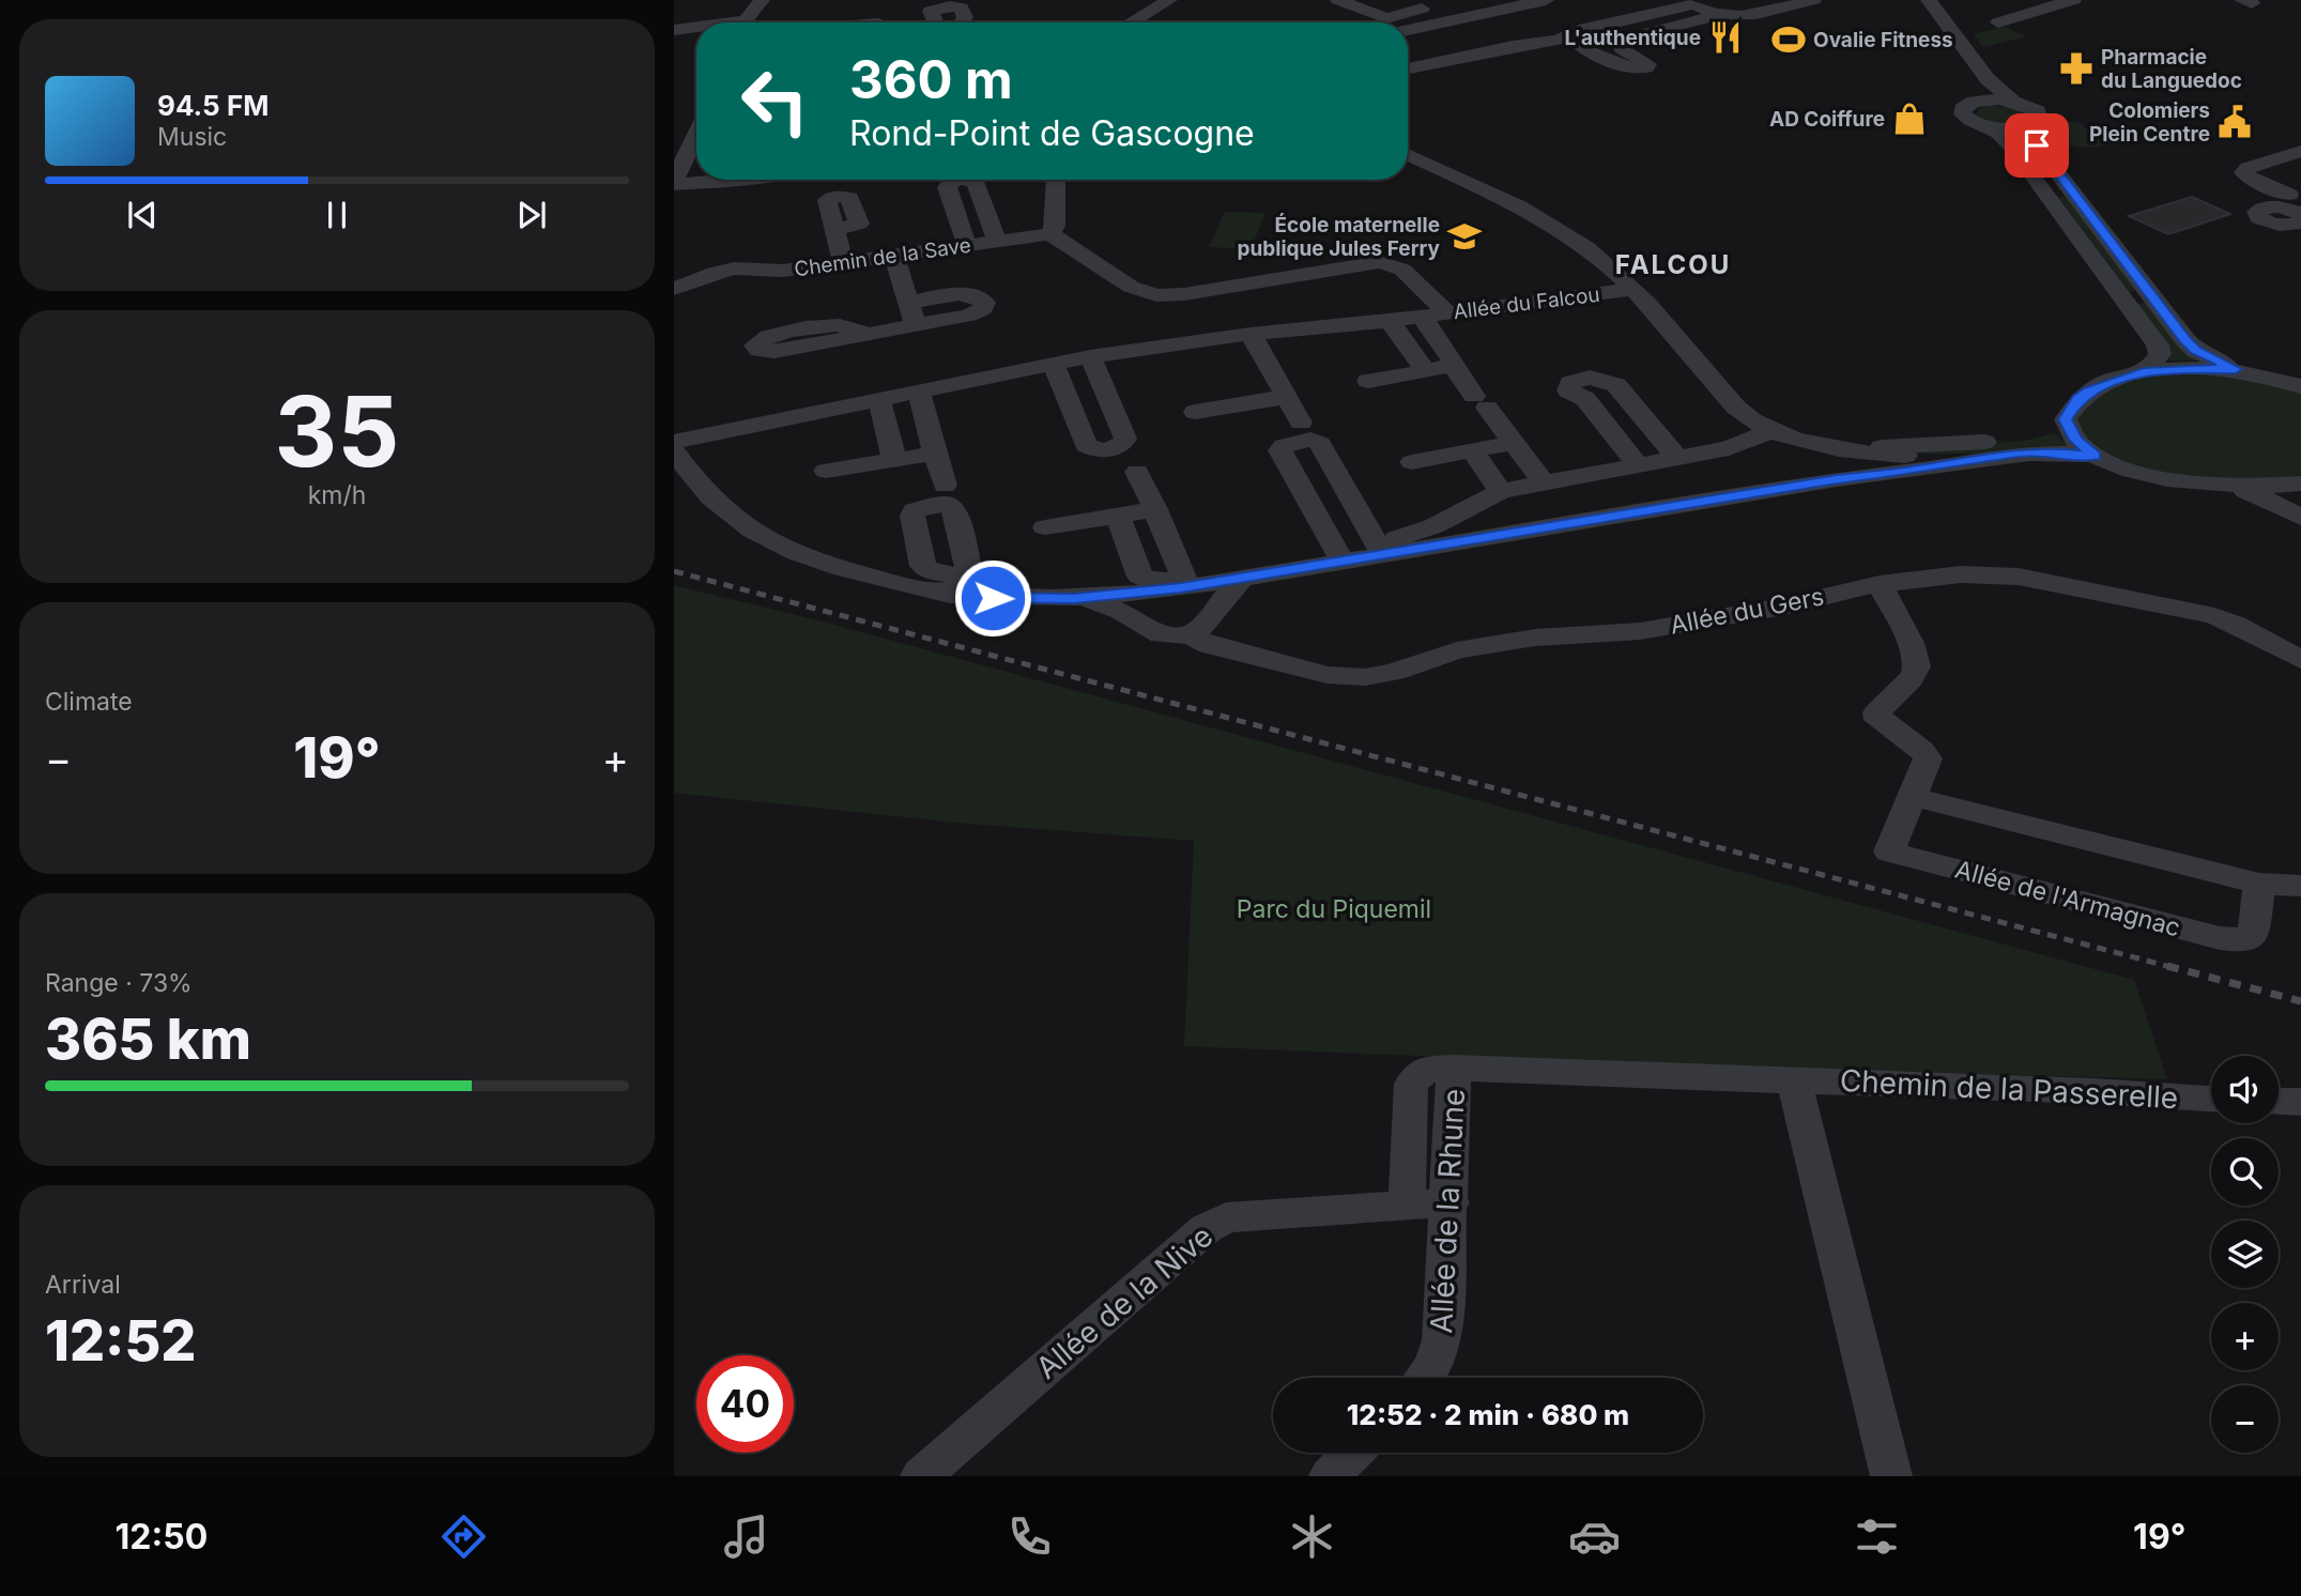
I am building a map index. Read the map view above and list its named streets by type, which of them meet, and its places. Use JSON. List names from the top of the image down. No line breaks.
{"streets":{"street":["Chemin de la Save","Allée du Falcou","Allée du Gers","Allée de l'Armagnac","Chemin de la Passerelle","Allée de la Rhune","Allée de la Nive"]},"crossings":[["Allée du Gers","Allée de l'Armagnac"],["Chemin de la Passerelle","Allée de la Rhune"],["Chemin de la Passerelle","Allée de la Nive"],["Allée de la Rhune","Allée de la Nive"]],"districts":["FALCOU"],"parks":["Parc du Piquemil"],"places":{"restaurant":["L'authentique"],"sports":["Ovalie Fitness"],"pharmacy":["Pharmacie du Languedoc"],"shop":["AD Coiffure"],"public building":["Colomiers Plein Centre"],"school or university":["École maternelle publique Jules Ferry"]},"page":{"turn":["360 m","Rond-Point de Gascogne"],"song":["94.5 FM","Music"],"tile":[["35","km/h"],"Climate",["Range · 73%","365 km"],["Arrival","12:52"]],"heat":["−","19°","+"],"map_buttons":["+","−"],"limit":"40","trip":"12:52 · 2 min · 680 m","tabs":["12:50","19°"]}}
